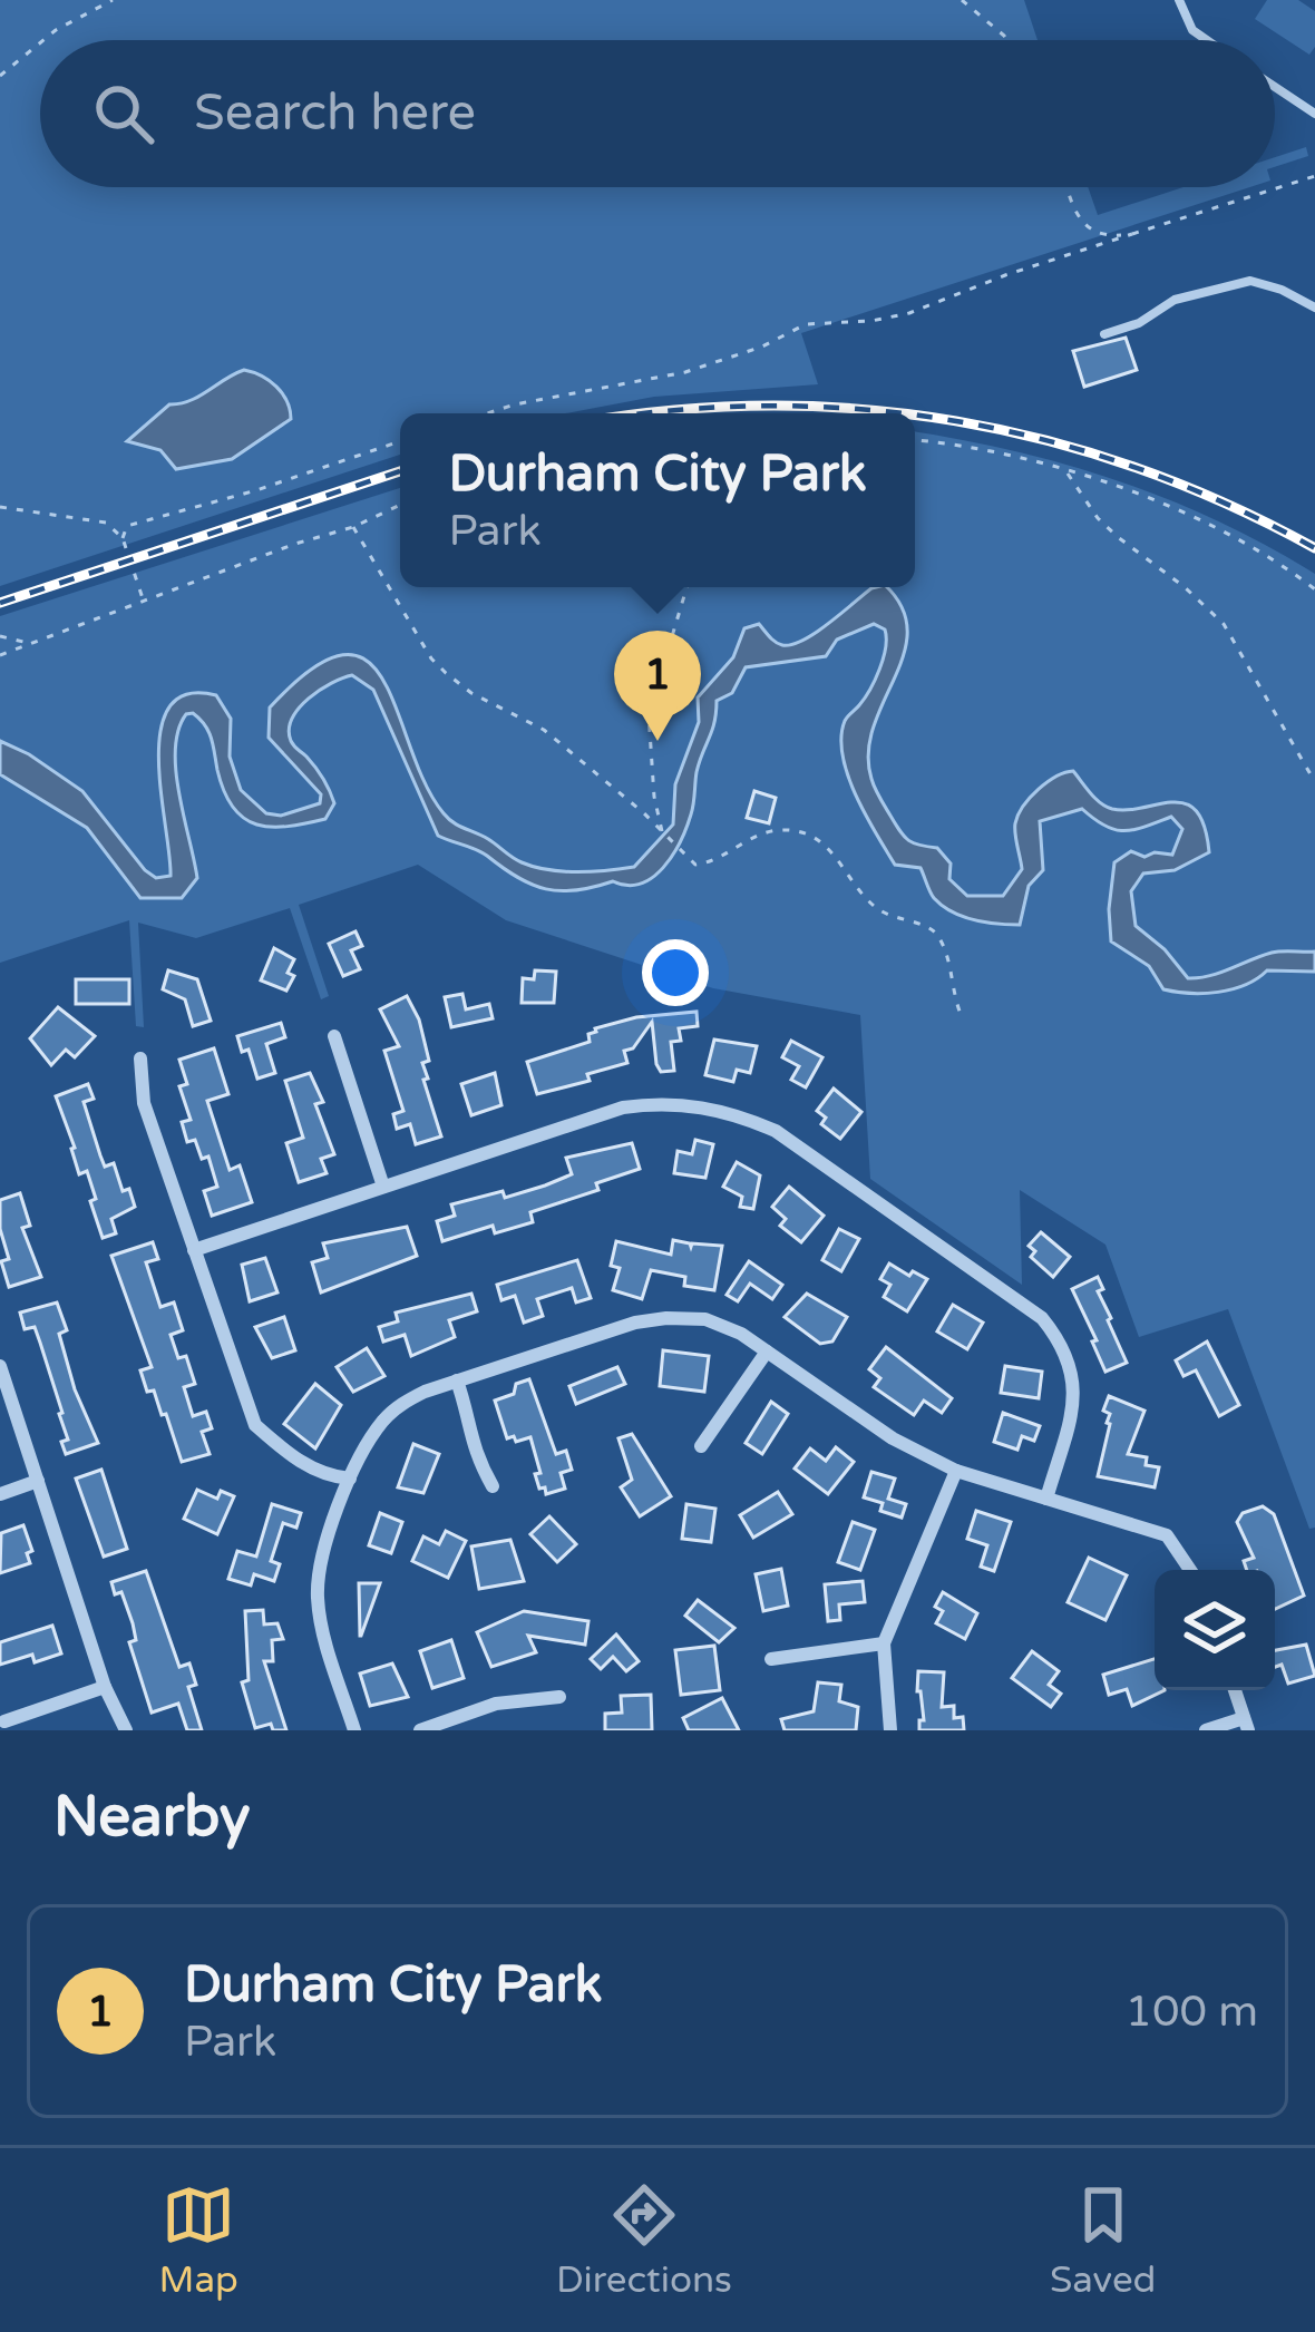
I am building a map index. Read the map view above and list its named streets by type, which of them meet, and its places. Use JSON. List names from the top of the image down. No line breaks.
{"page":{"search":"Search here","popup":["Durham City Park","Park"],"pins":"1","heading":"Nearby","list":[{"mark":"1","name":"Durham City Park","note":"Park","value":"100 m"}],"nav":["Map","Directions","Saved"]}}
